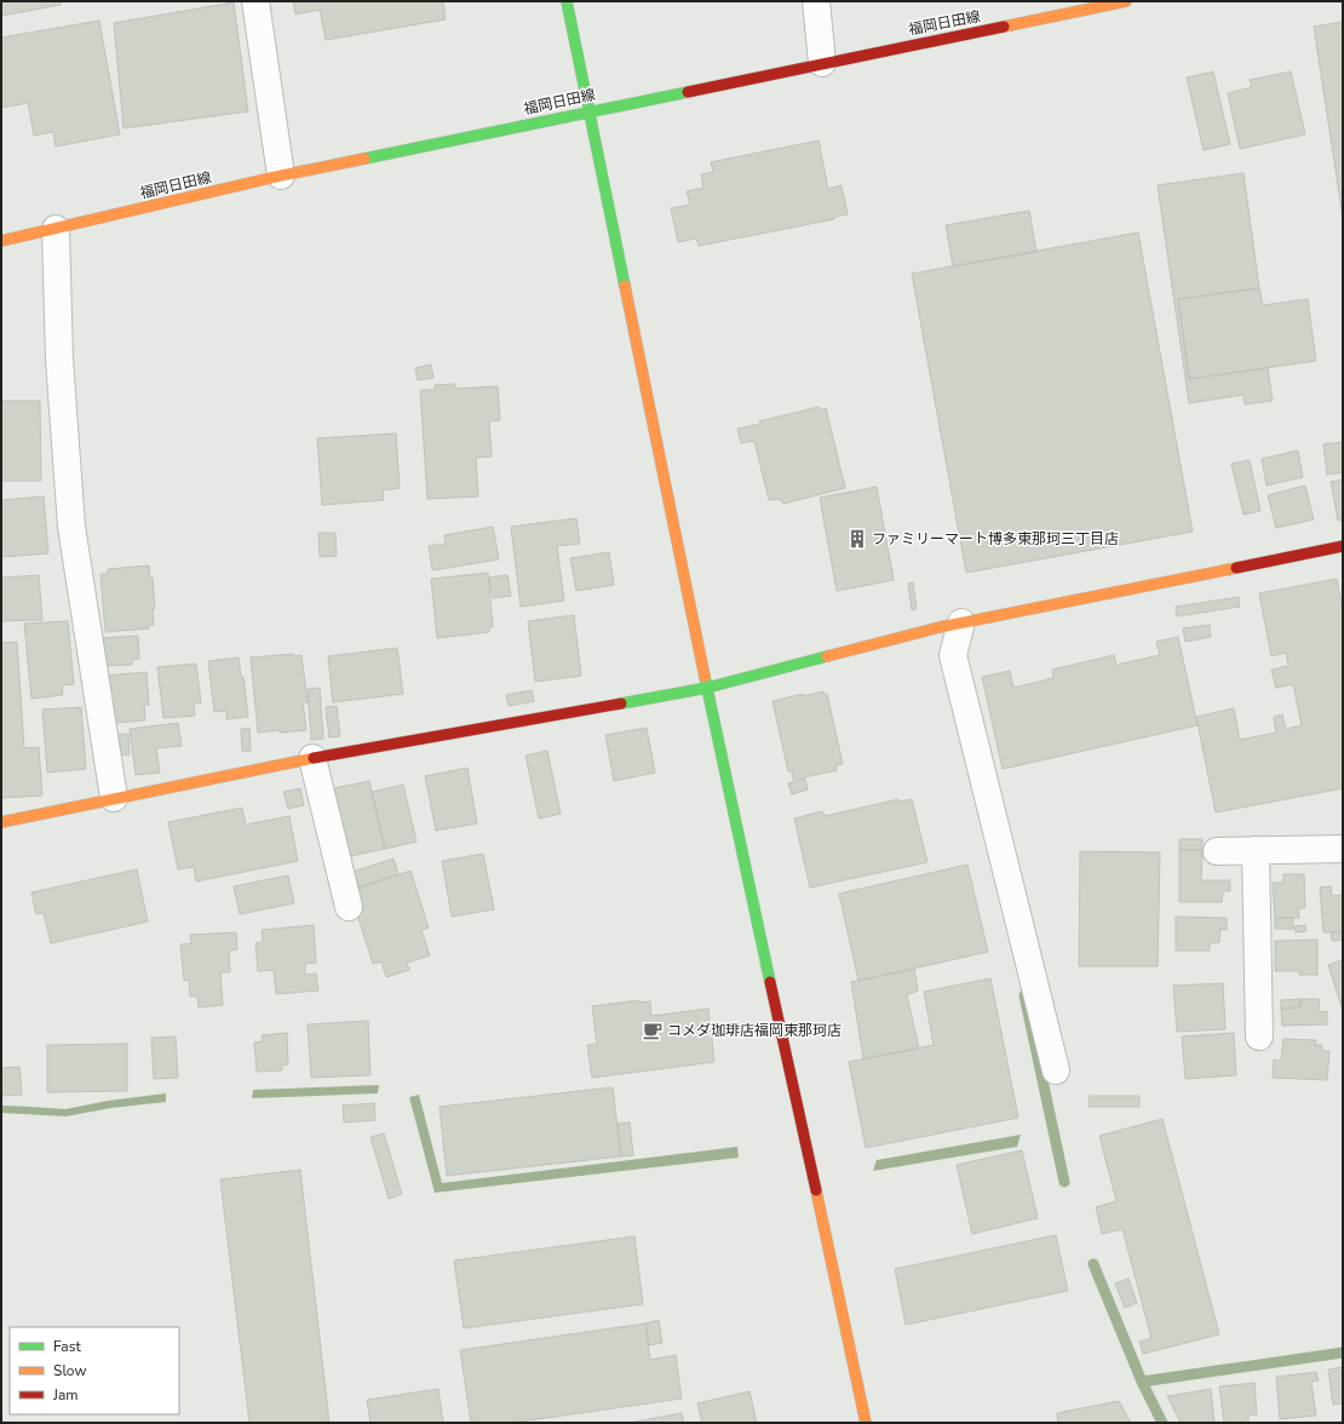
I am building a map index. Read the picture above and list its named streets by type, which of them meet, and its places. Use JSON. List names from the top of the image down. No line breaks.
{"streets":{"street":["福岡日田線"]},"places":{"building":["ファミリーマート博多東那珂三丁目店"],"cafe":["コメダ珈琲店福岡東那珂店"]},"legend":["Fast","Slow","Jam"]}
